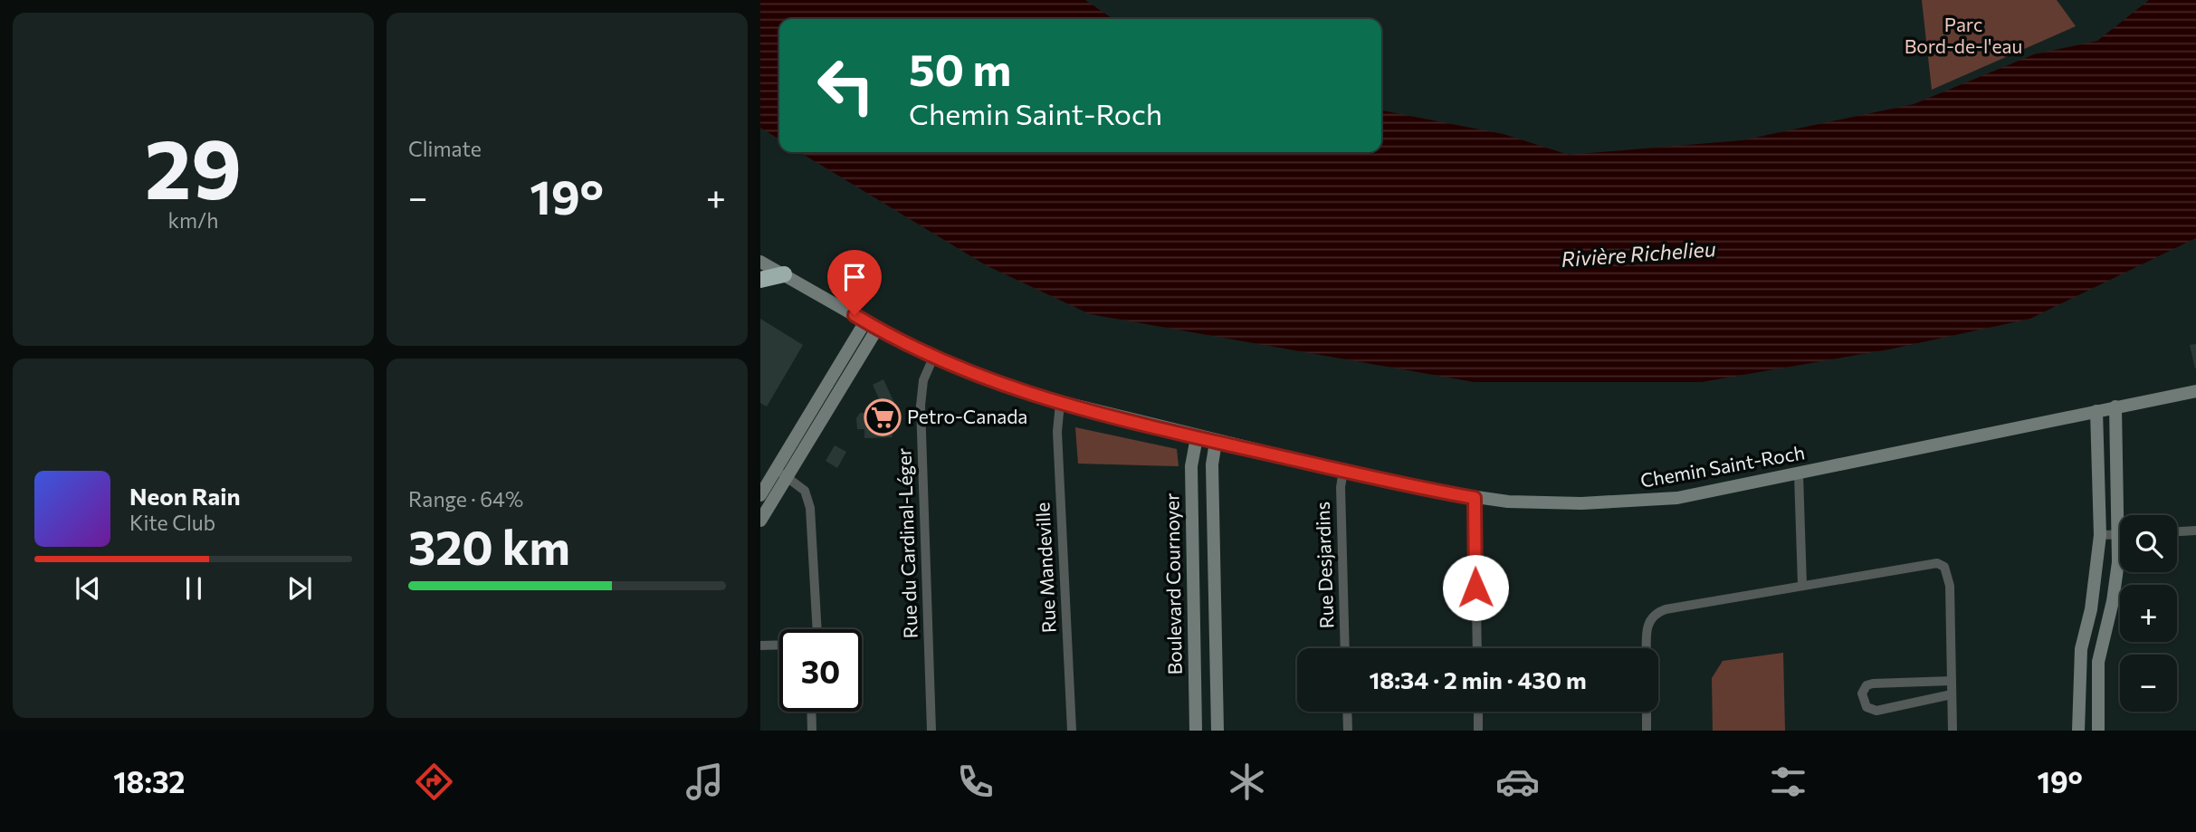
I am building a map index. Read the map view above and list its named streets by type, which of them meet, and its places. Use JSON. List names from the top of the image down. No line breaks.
{"streets":{"street":["Chemin Saint-Roch","Rue du Cardinal-Léger","Rue Desjardins","Rue Mandeville","Boulevard Cournoyer"]},"crossings":[["Chemin Saint-Roch","Rue du Cardinal-Léger"],["Chemin Saint-Roch","Rue Desjardins"],["Chemin Saint-Roch","Rue Mandeville"],["Chemin Saint-Roch","Boulevard Cournoyer"]],"water":["Rivière Richelieu"],"parks":["Parc Bord-de-l'eau"],"places":{"supermarket":["Petro-Canada"]},"page":{"tile":[["29","km/h"],"Climate",["Range · 64%","320 km"]],"turn":["50 m","Chemin Saint-Roch"],"heat":["−","19°","+"],"song":["Neon Rain","Kite Club"],"map_buttons":["+","−"],"limit":"30","trip":"18:34 · 2 min · 430 m","tabs":["18:32","19°"]}}
